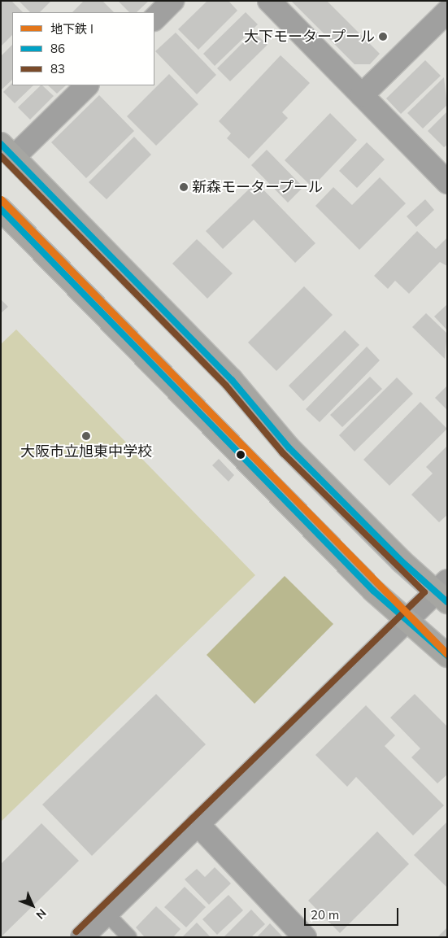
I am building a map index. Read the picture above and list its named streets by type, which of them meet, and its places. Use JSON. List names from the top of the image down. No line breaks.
{"places":["大下モータープール","新森モータープール","大阪市立旭東中学校"],"lines":["transit line 86","transit line 83","metro line I"],"legend":["地下鉄 I","86","83"],"scale_bar":"20 m","north":"bottom right"}
